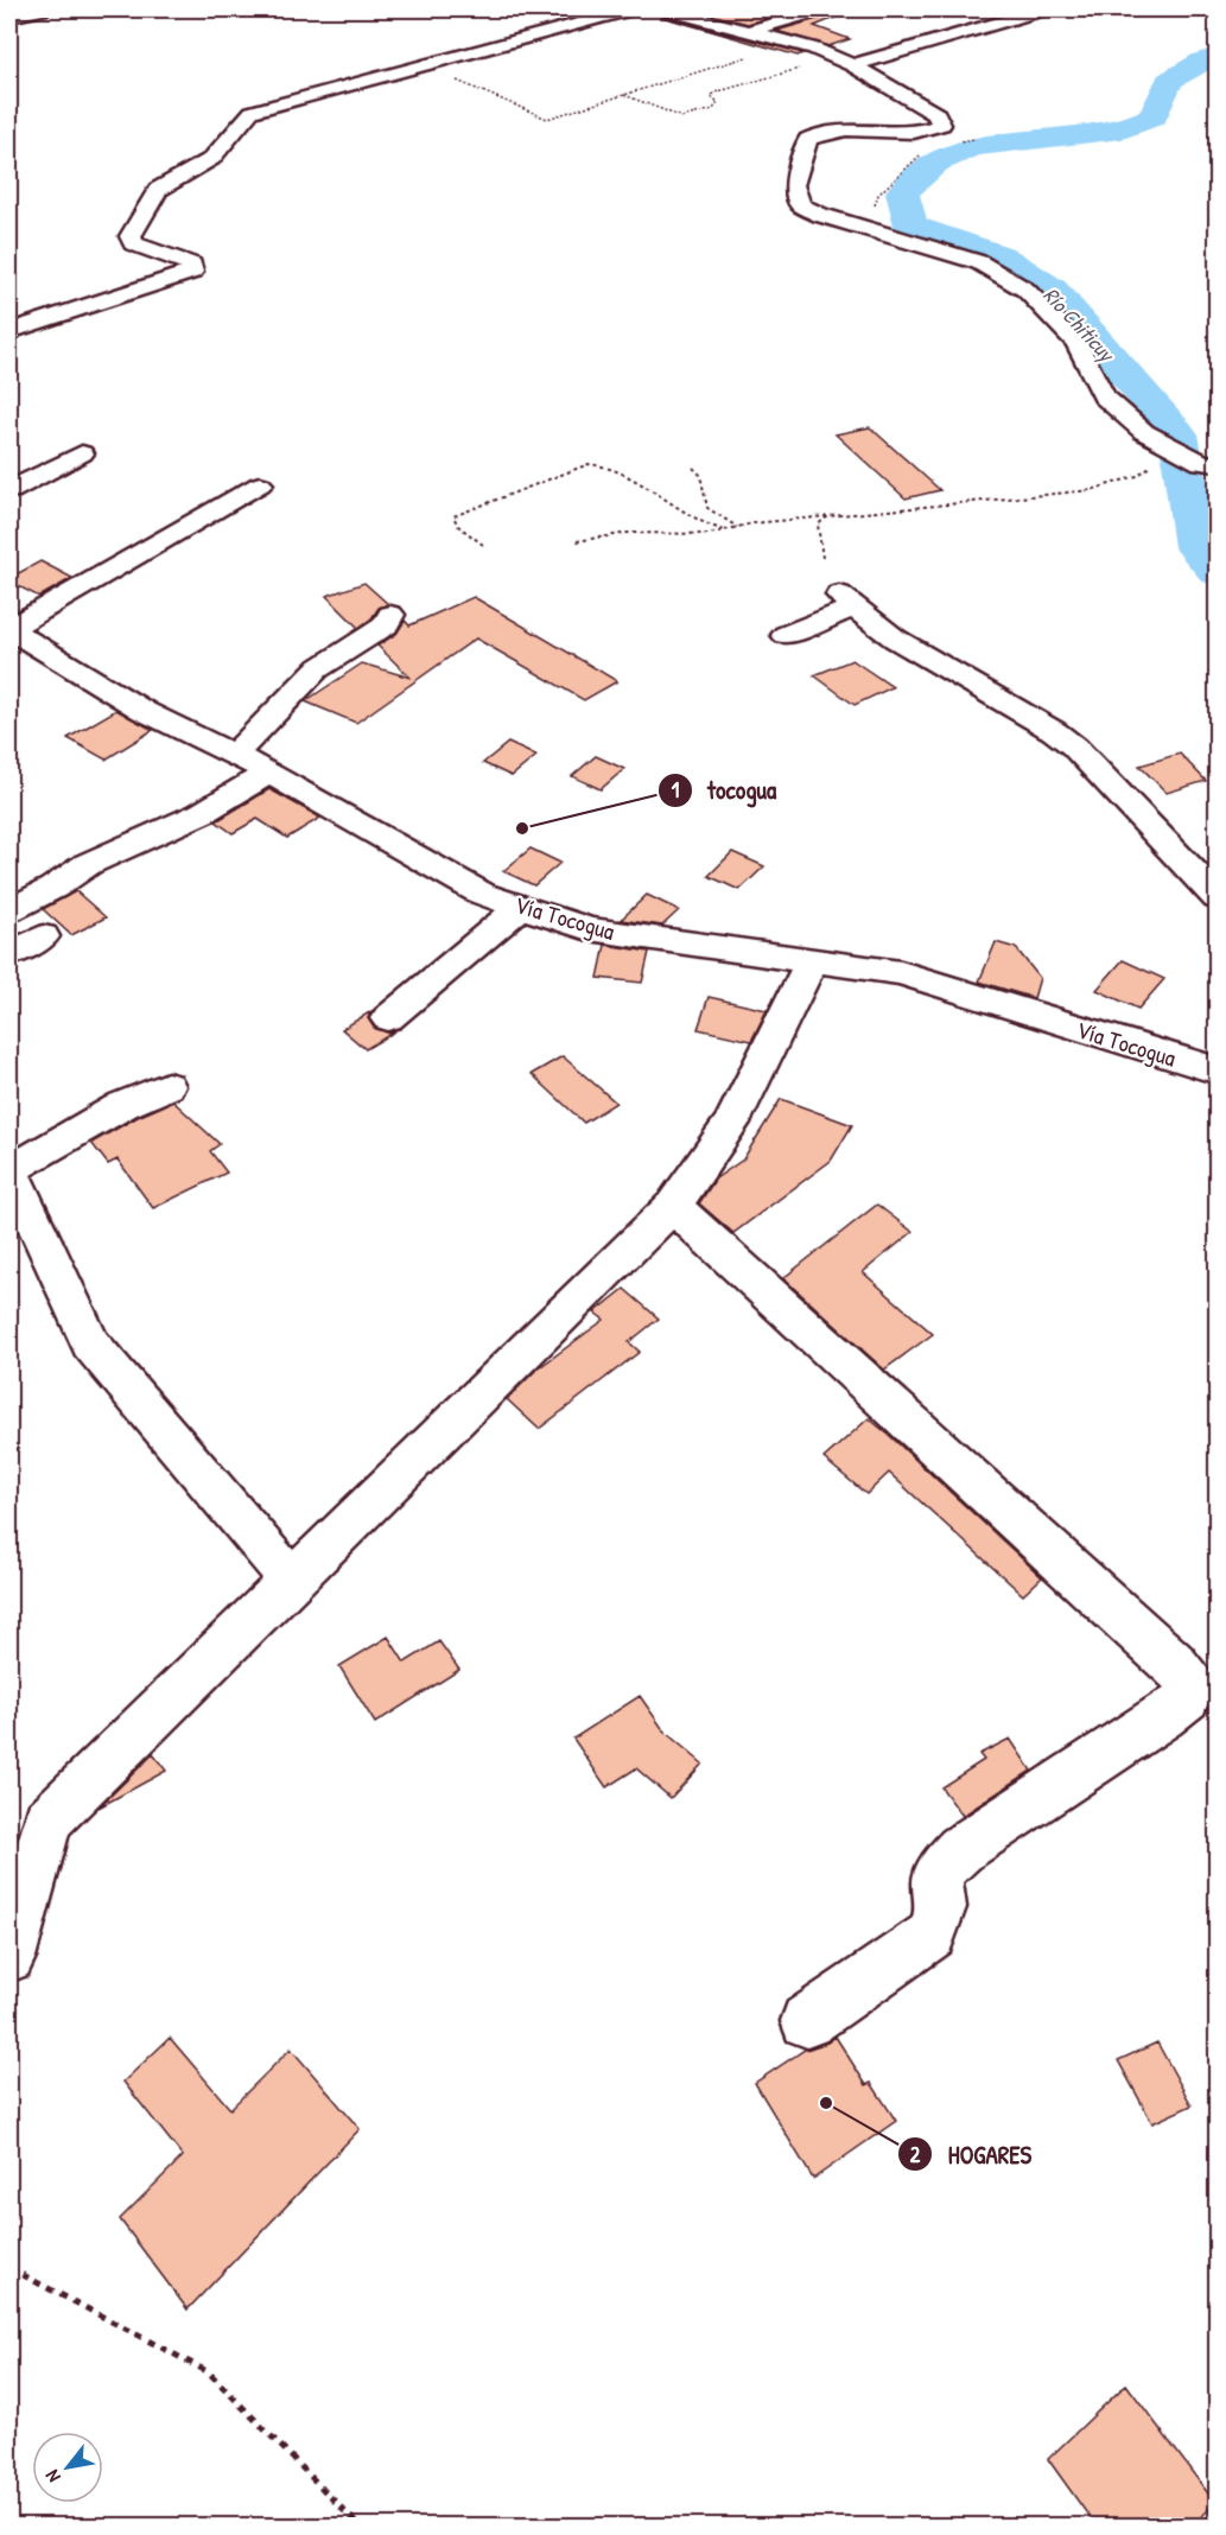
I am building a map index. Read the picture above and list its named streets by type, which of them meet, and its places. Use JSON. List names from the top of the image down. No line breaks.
{"streets":{"street":["Vía Tocogua"]},"water":["Río Chiticuy"],"places":["tocogua","HOGARES"],"north":"bottom left"}
